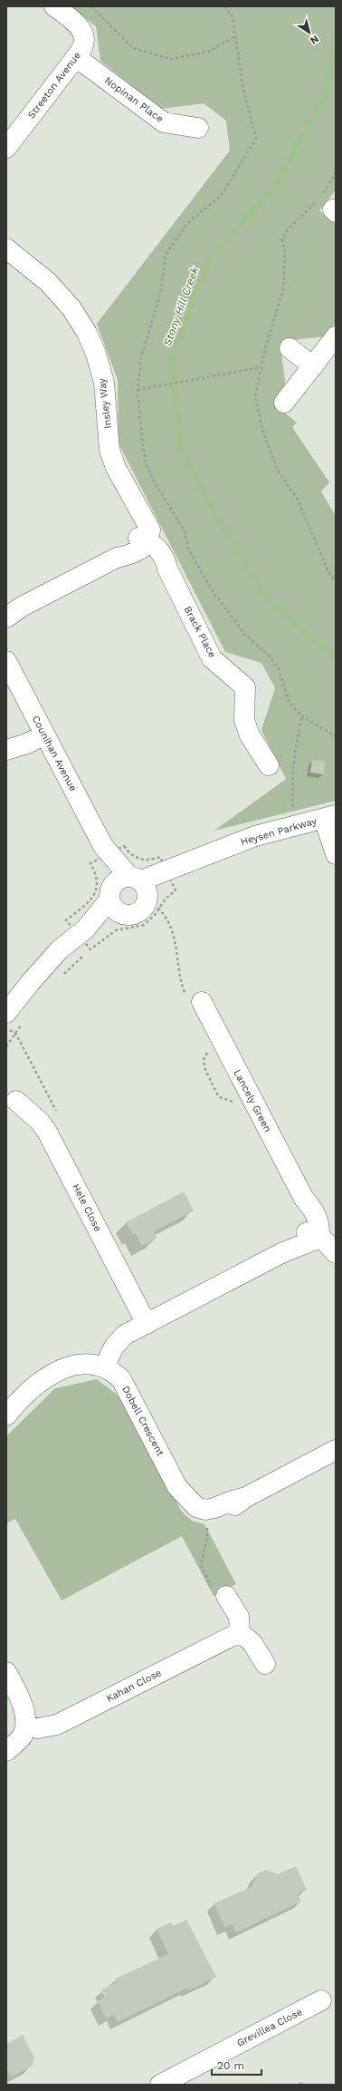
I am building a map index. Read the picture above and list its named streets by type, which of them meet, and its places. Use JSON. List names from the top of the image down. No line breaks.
{"streets":{"street":["Streeton Avenue","Nopinan Place","Insley Way","Brack Place","Counihan Avenue","Heysen Parkway","Lancely Green","Hele Close","Dobell Crescent","Kahan Close","Grevillea Close"]},"crossings":[["Streeton Avenue","Nopinan Place"],["Insley Way","Brack Place"],["Counihan Avenue","Heysen Parkway"]],"water":["Stony Hill Creek"],"scale_bar":"20 m","north":"bottom right"}
